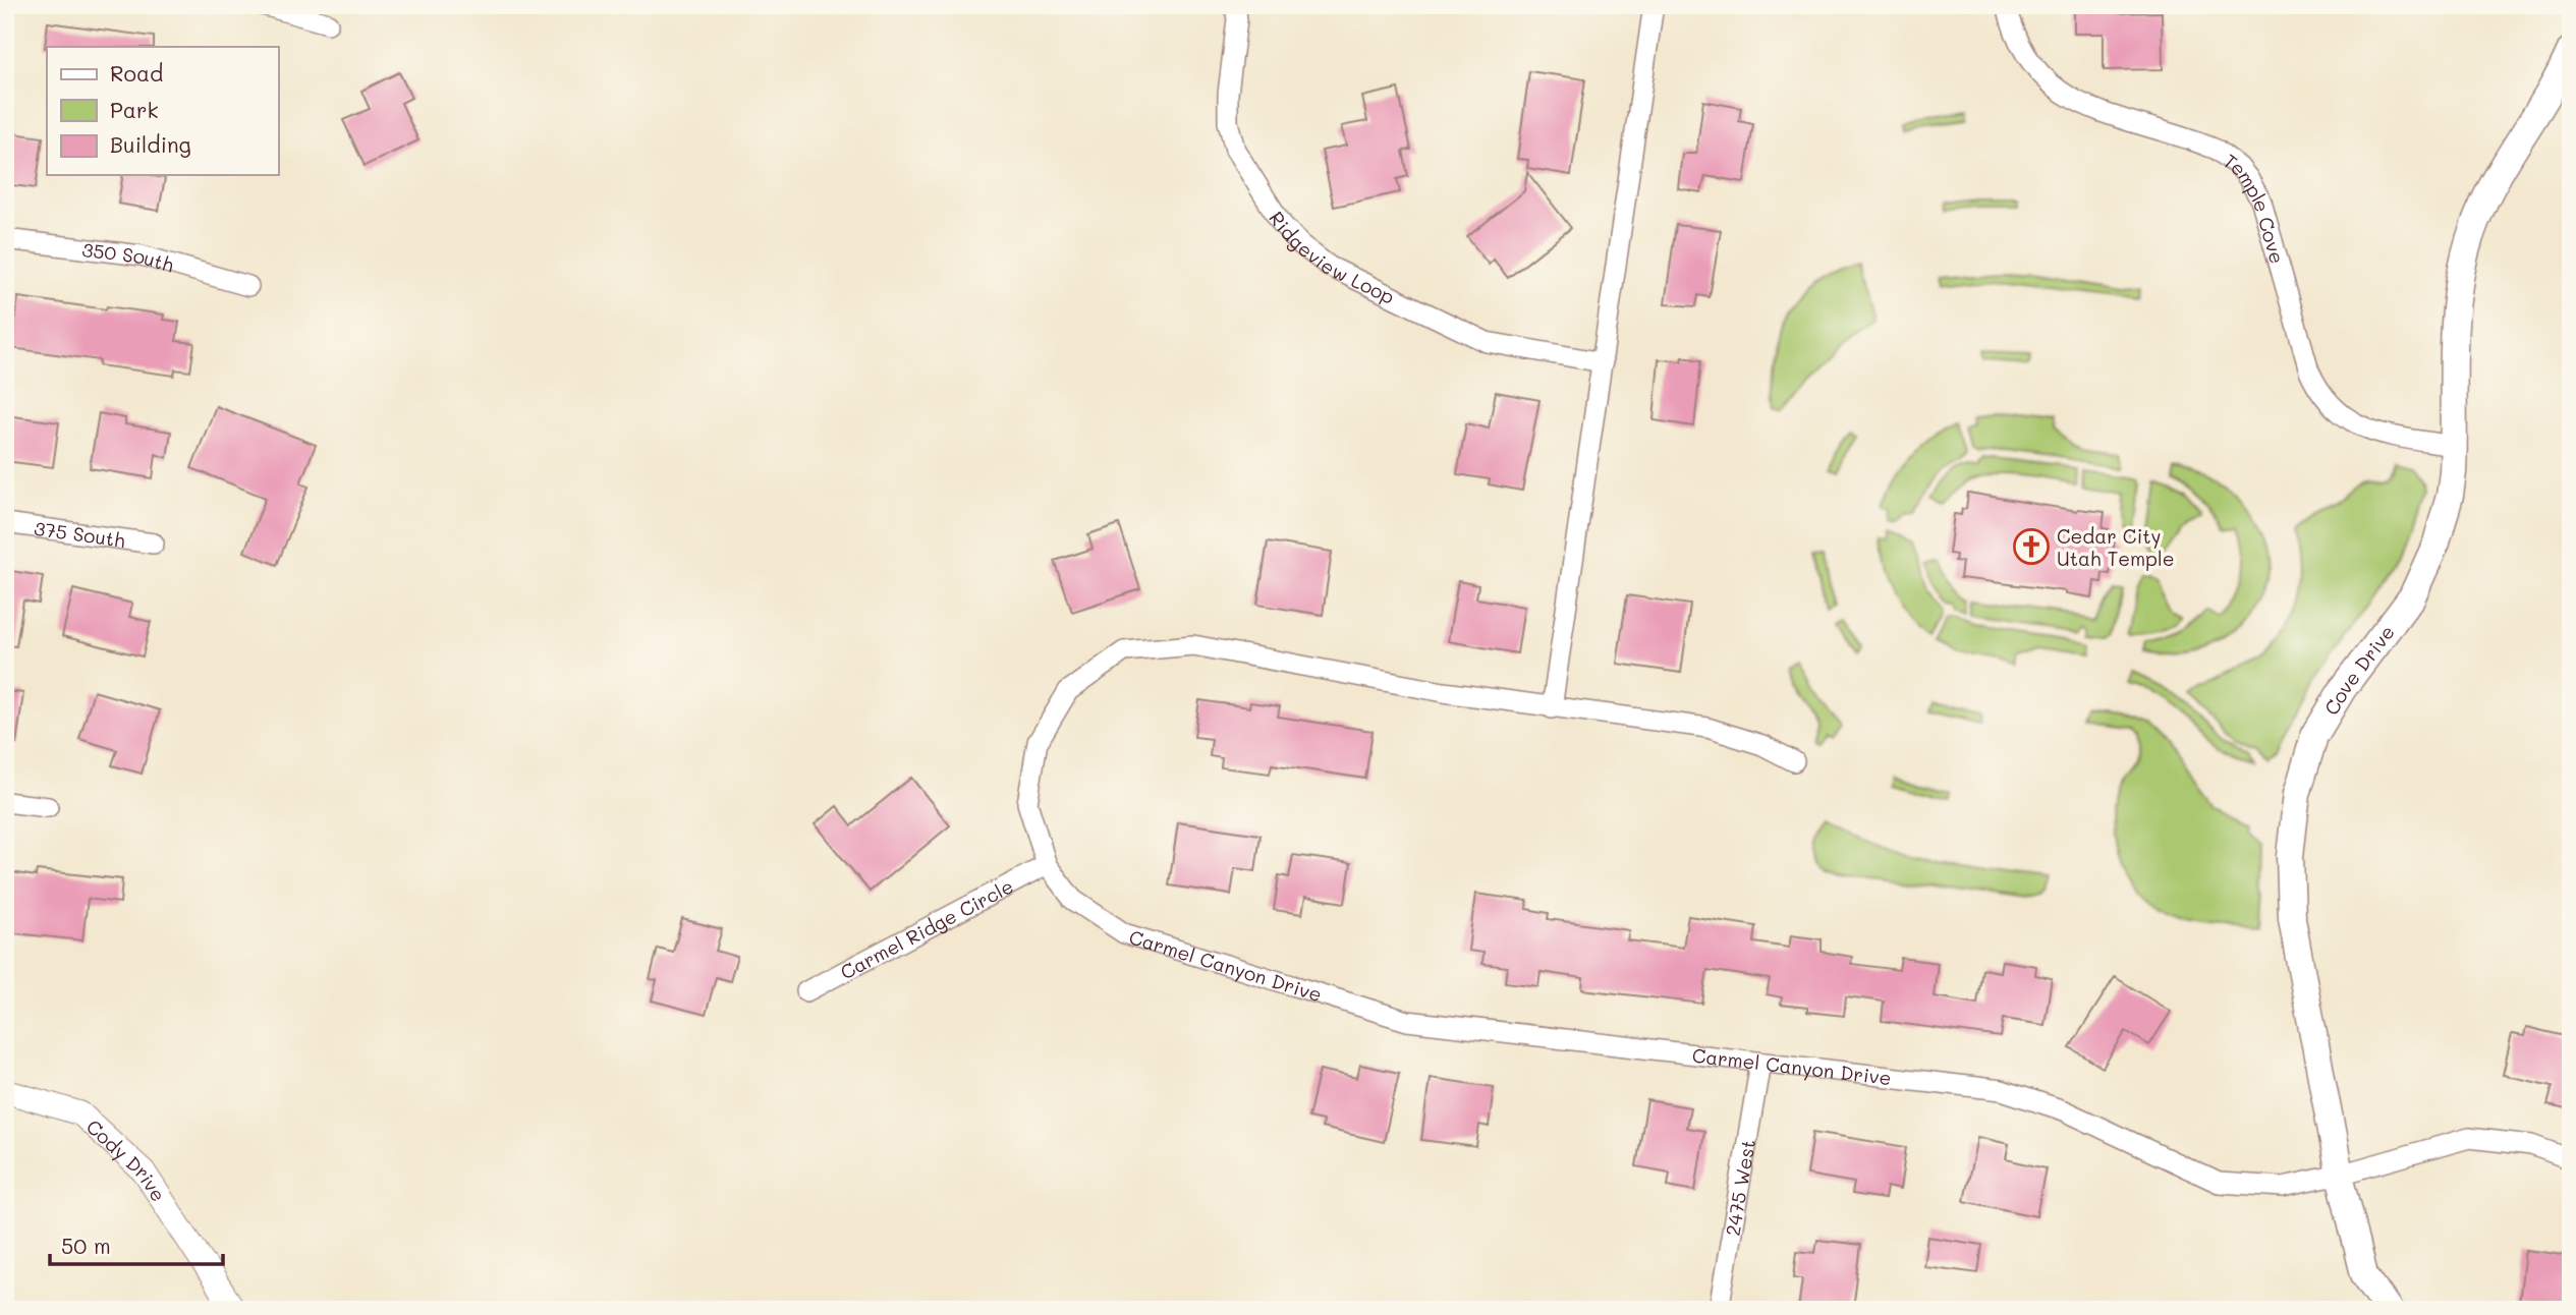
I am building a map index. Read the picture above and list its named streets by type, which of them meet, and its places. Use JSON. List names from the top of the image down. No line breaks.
{"streets":{"main road":["Cove Drive"],"street":["Temple Cove","Ridgeview Loop","350 South","375 South","Carmel Ridge Circle","Carmel Canyon Drive","Cody Drive","2475 West"]},"crossings":[["Temple Cove","Cove Drive"],["Cove Drive","Carmel Canyon Drive"],["Carmel Ridge Circle","Carmel Canyon Drive"],["Carmel Canyon Drive","2475 West"]],"places":{"church":["Cedar City Utah Temple"]},"legend":["Road","Park","Building"],"scale_bar":"50 m"}
